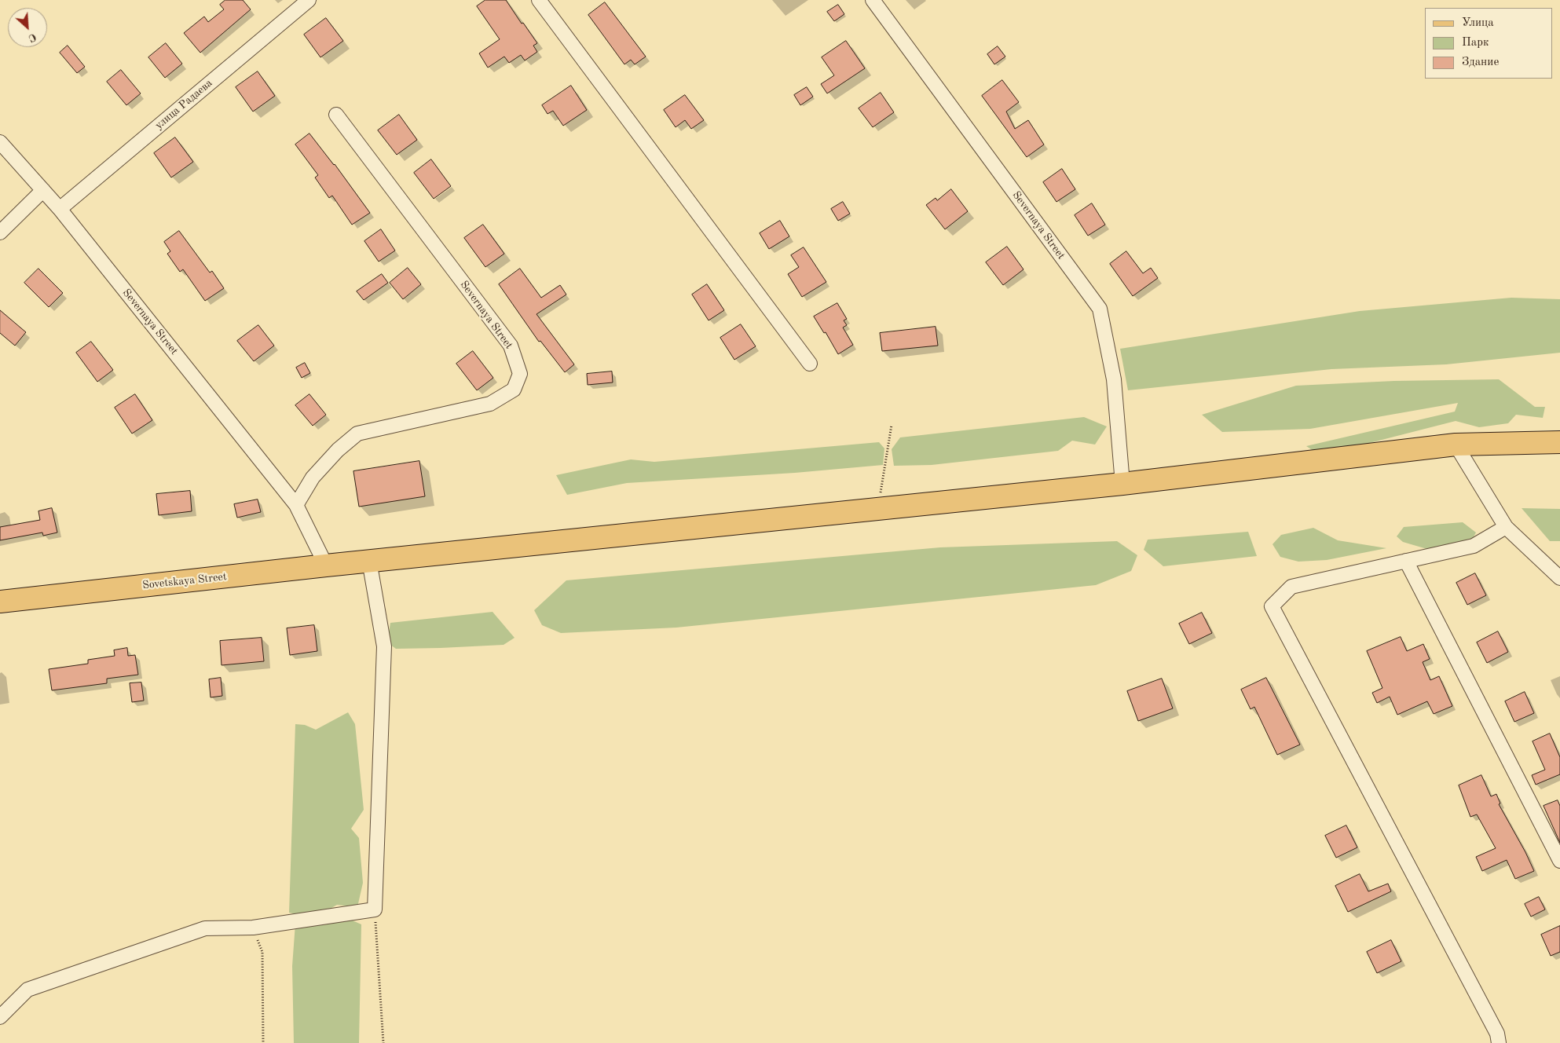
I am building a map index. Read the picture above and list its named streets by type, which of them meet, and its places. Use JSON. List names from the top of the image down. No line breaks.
{"streets":{"main road":["Sovetskaya Street"],"street":["улица Радаева","Severnaya Street"]},"crossings":[["улица Радаева","Severnaya Street"],["Severnaya Street","Sovetskaya Street"]],"legend":["Улица","Парк","Здание"],"north":"bottom right"}
